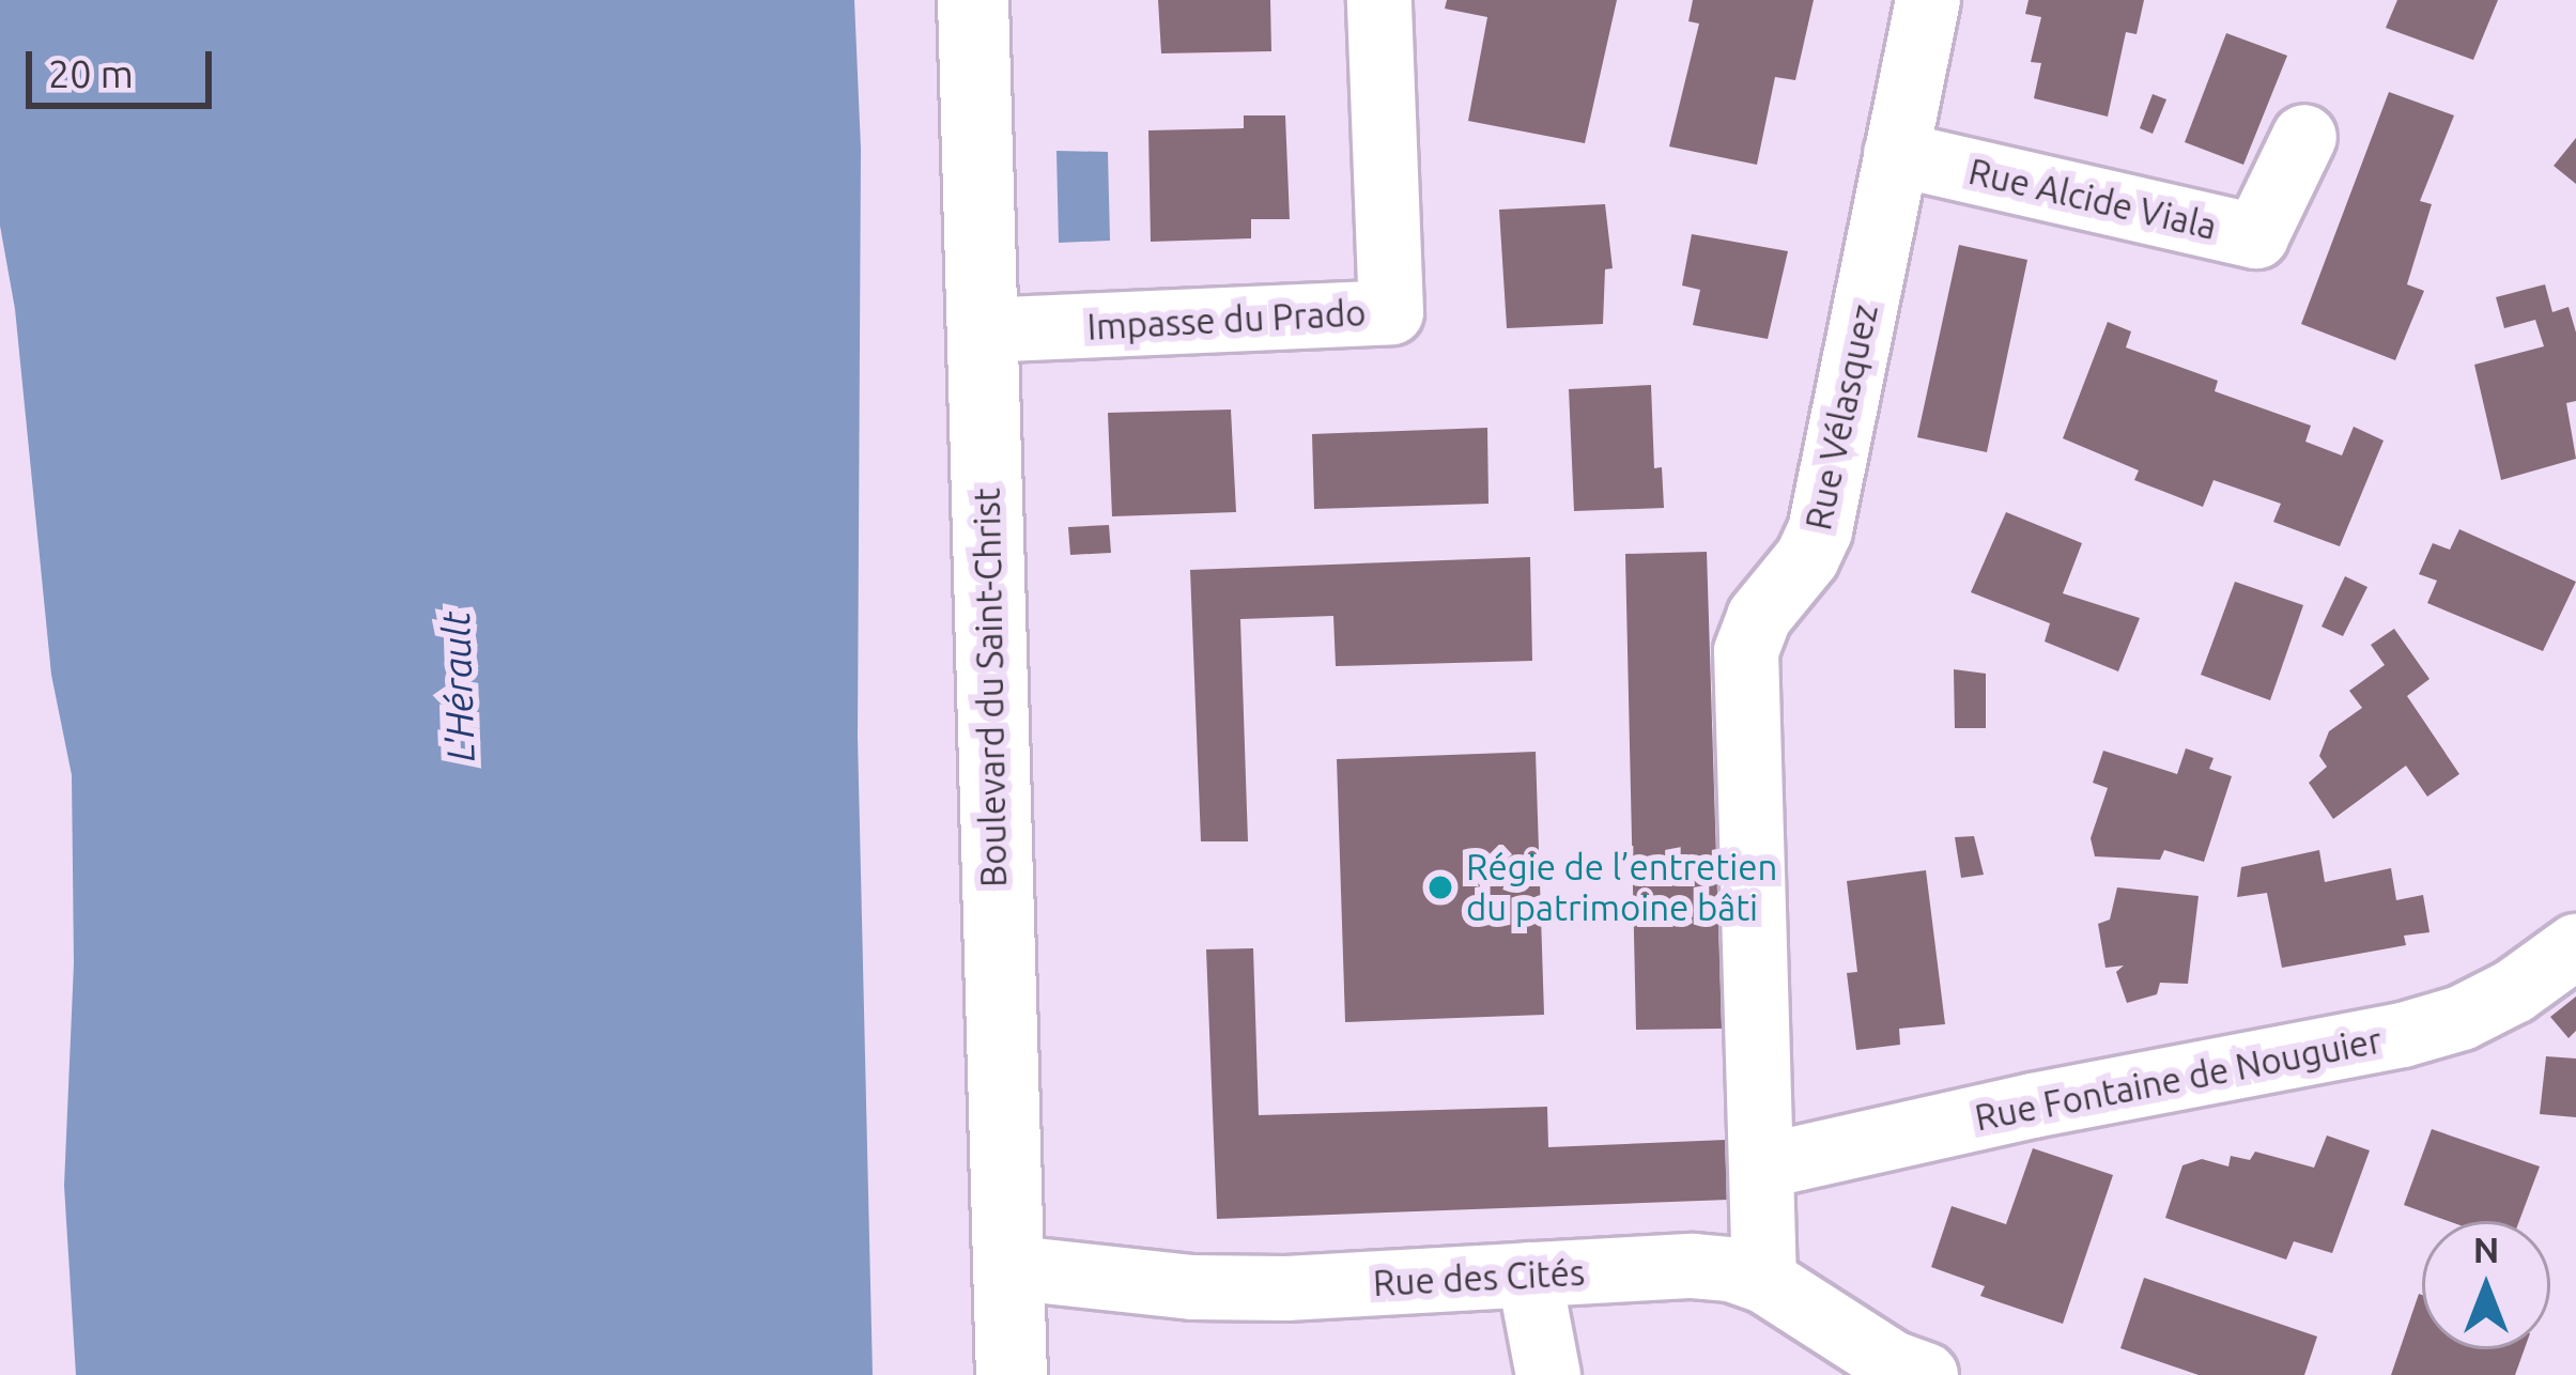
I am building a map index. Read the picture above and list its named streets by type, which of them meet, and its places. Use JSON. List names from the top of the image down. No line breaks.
{"streets":{"street":["Rue Alcide Viala","Impasse du Prado","Rue Vélasquez","Boulevard du Saint-Christ","Rue Fontaine de Nouguier","Rue des Cités"]},"crossings":[["Rue Alcide Viala","Rue Vélasquez"],["Impasse du Prado","Boulevard du Saint-Christ"],["Rue Vélasquez","Rue Fontaine de Nouguier"],["Rue Vélasquez","Rue des Cités"],["Boulevard du Saint-Christ","Rue des Cités"]],"water":["L'Hérault"],"places":["Régie de l’entretien du patrimoine bâti"],"scale_bar":"20 m","north":"top"}
